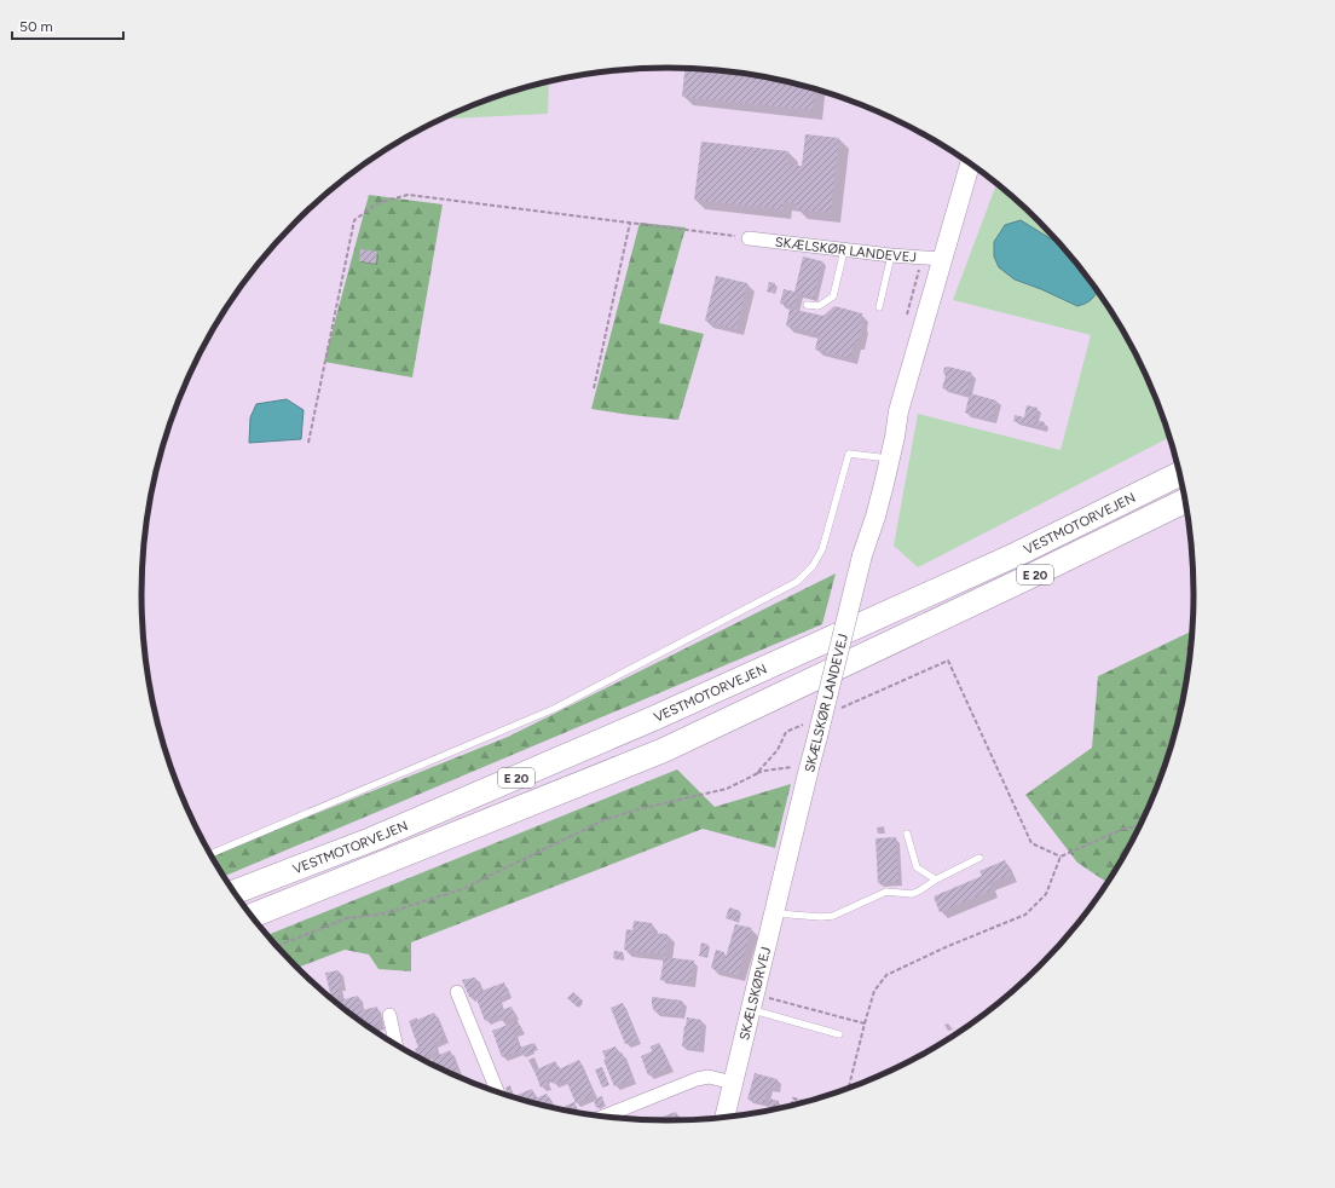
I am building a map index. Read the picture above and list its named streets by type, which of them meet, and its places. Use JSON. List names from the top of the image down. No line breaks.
{"streets":{"highway":["VESTMOTORVEJEN","E 20"],"street":["SKÆLSKØR LANDEVEJ","SKÆLSKØRVEJ"]},"crossings":[["SKÆLSKØR LANDEVEJ","SKÆLSKØRVEJ"]],"scale_bar":"50 m"}
